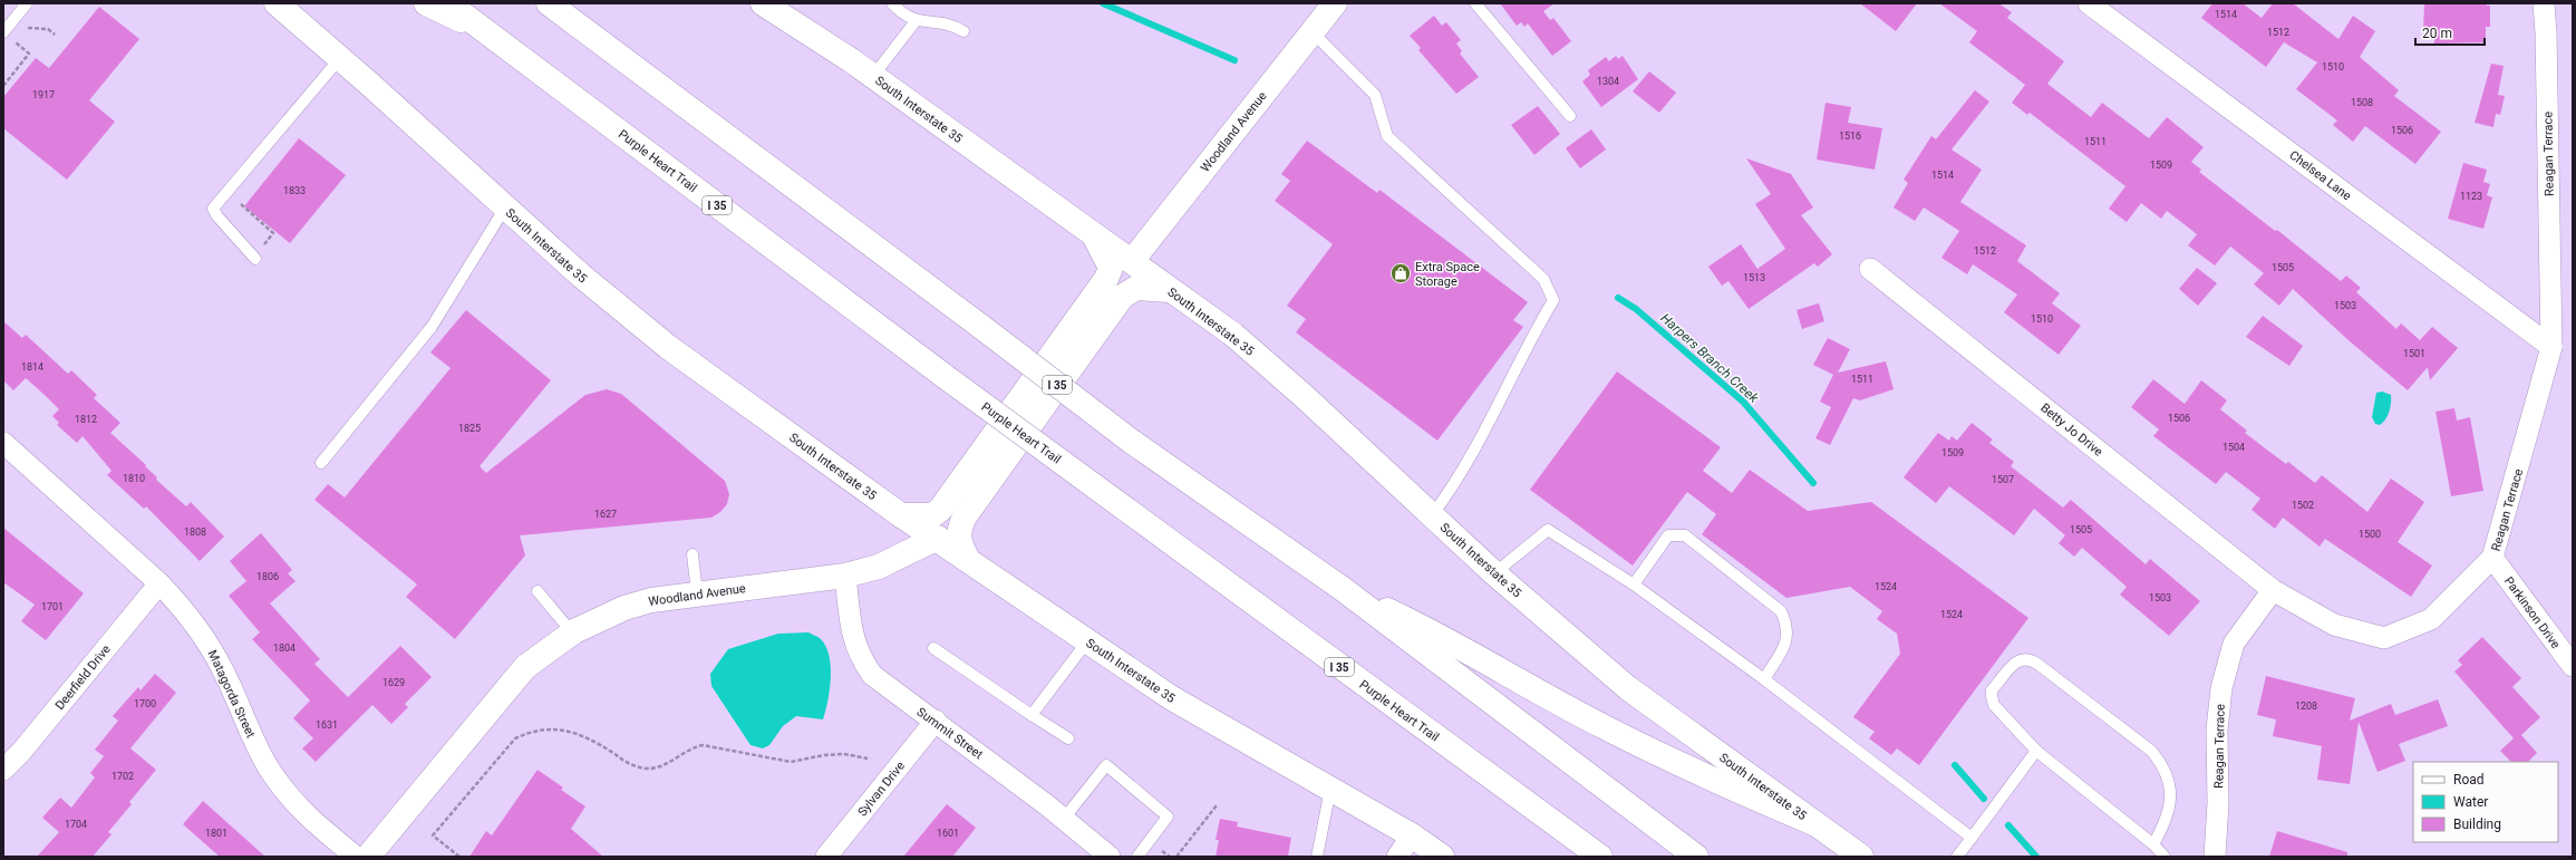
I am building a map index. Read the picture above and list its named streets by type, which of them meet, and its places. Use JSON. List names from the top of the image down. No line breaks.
{"streets":{"main road":["South Interstate 35","Woodland Avenue","Purple Heart Trail","I 35"],"street":["Reagan Terrace","Chelsea Lane","Betty Jo Drive","Parkinson Drive","Deerfield Drive","Matagorda Street","Summit Street","Sylvan Drive"]},"crossings":[["South Interstate 35","Woodland Avenue"],["Woodland Avenue","Summit Street"],["Reagan Terrace","Chelsea Lane"],["Reagan Terrace","Betty Jo Drive"],["Reagan Terrace","Parkinson Drive"],["Deerfield Drive","Matagorda Street"],["Summit Street","Sylvan Drive"]],"water":["Harpers Branch Creek"],"places":{"shop":["Extra Space Storage"]},"house_numbers":["1514","1512","1510","1304","1917","1508","1506","1516","1511","1509","1514","1833","1123","1512","1505","1513","1503","1510","1501","1814","1511","1506","1812","1825","1504","1509","1810","1507","1502","1627","1505","1808","1500","1806","1524","1503","1701","1524","1804","1629","1700","1208","1631","1702","1704","1801","1601"],"legend":["Road","Water","Building"],"scale_bar":"20 m"}
